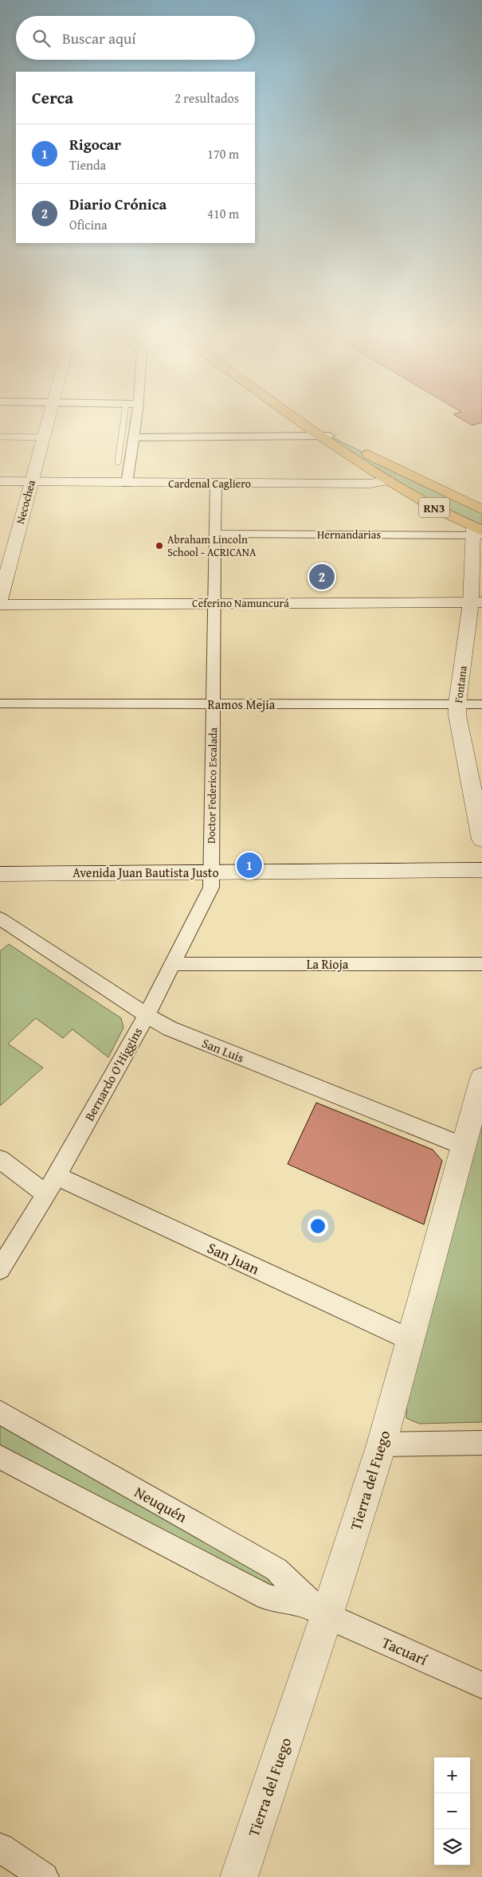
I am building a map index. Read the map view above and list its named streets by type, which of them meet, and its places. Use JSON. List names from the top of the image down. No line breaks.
{"streets":{"highway":["RN3"],"street":["Cardenal Cagliero","Necochea","Hernandarias","Ceferino Namuncurá","Fontana","Ramos Mejia","Doctor Federico Escalada","Avenida Juan Bautista Justo","La Rioja","San Luis","Bernardo O'Higgins","San Juan","Tierra del Fuego","Neuquén","Tacuarí"]},"crossings":[["Cardenal Cagliero","Necochea"],["Cardenal Cagliero","RN3"],["Cardenal Cagliero","Doctor Federico Escalada"],["RN3","Hernandarias"],["RN3","Fontana"],["Hernandarias","Fontana"],["Hernandarias","Doctor Federico Escalada"],["Ceferino Namuncurá","Fontana"],["Ceferino Namuncurá","Doctor Federico Escalada"],["Fontana","Ramos Mejia"],["Ramos Mejia","Doctor Federico Escalada"],["Doctor Federico Escalada","Avenida Juan Bautista Justo"],["Doctor Federico Escalada","Bernardo O'Higgins"],["Avenida Juan Bautista Justo","Bernardo O'Higgins"],["La Rioja","Bernardo O'Higgins"],["San Luis","Bernardo O'Higgins"],["San Luis","Tierra del Fuego"],["Bernardo O'Higgins","San Juan"],["San Juan","Tierra del Fuego"],["Tierra del Fuego","Neuquén"],["Tierra del Fuego","Tacuarí"],["Neuquén","Tacuarí"]],"places":["Abraham Lincoln School - ACRICANA"],"page":{"search":"Buscar aquí","heading":["Cerca","2 resultados"],"list":[{"mark":"1","name":"Rigocar","note":"Tienda","value":"170 m"},{"mark":"2","name":"Diario Crónica","note":"Oficina","value":"410 m"}],"pins":["2","1"],"map_buttons":["+","−"]}}
